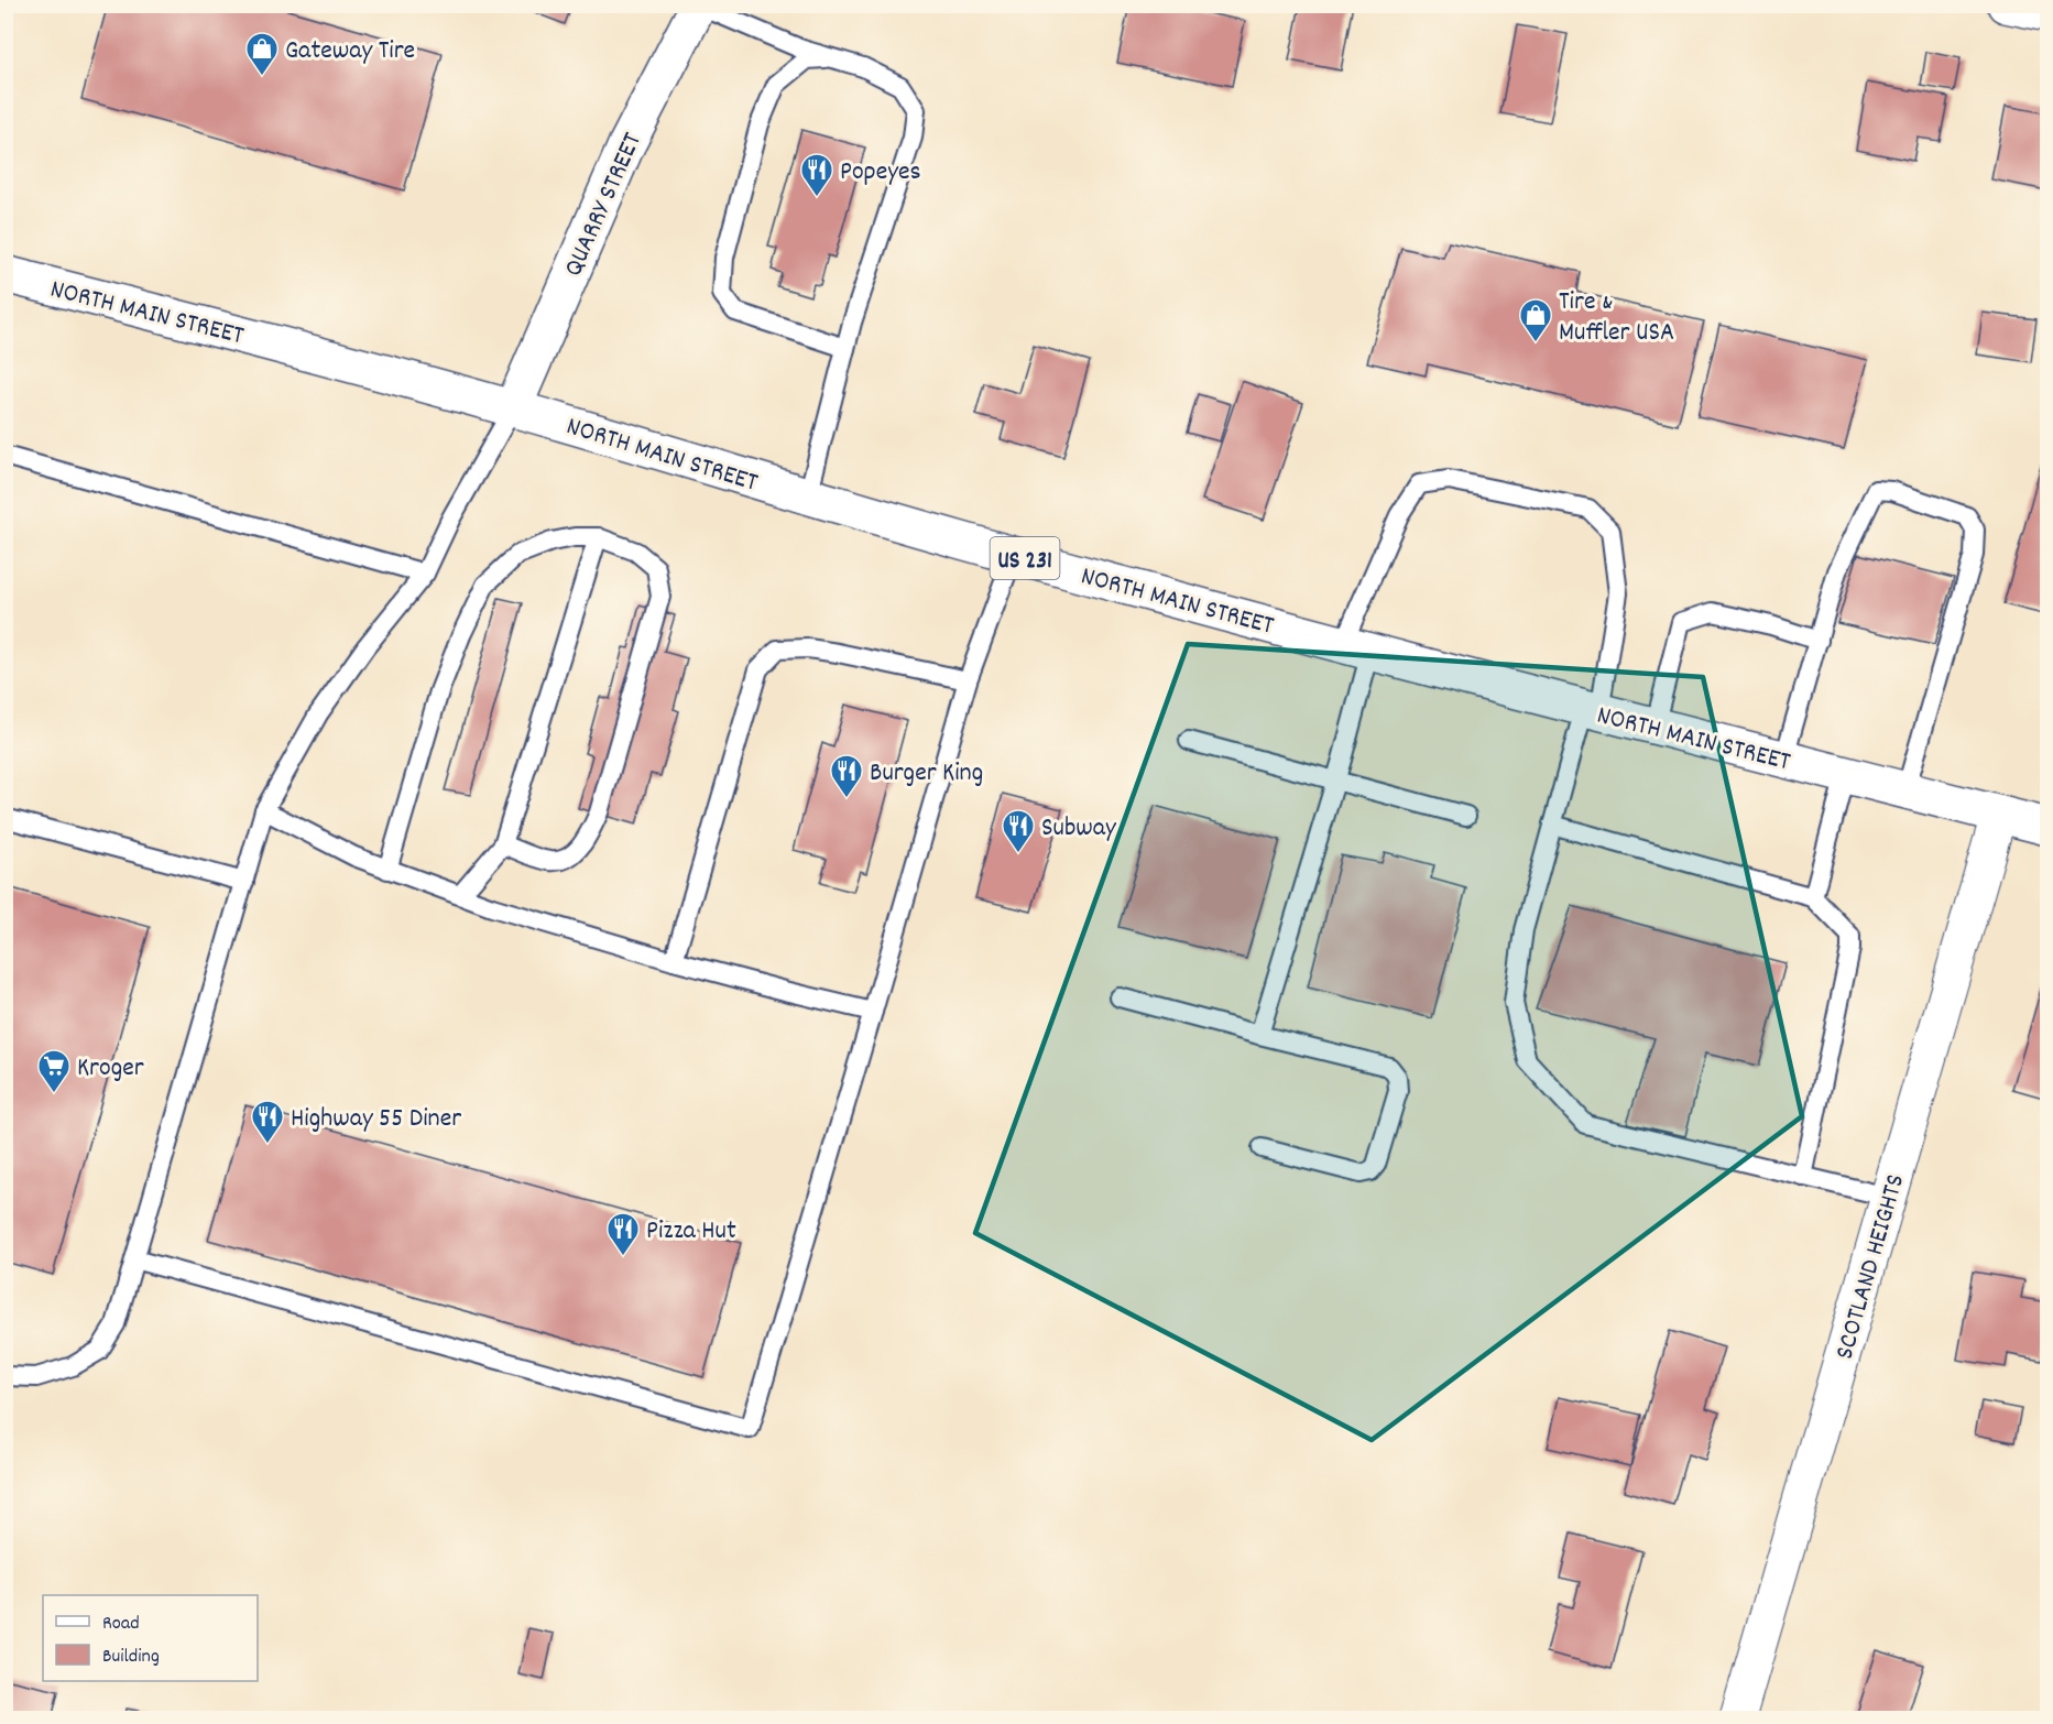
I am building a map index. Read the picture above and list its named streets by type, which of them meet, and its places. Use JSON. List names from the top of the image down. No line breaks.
{"streets":{"main road":["QUARRY STREET","NORTH MAIN STREET","US 231"],"street":["SCOTLAND HEIGHTS"]},"crossings":[["QUARRY STREET","NORTH MAIN STREET"],["NORTH MAIN STREET","SCOTLAND HEIGHTS"]],"places":{"shop":["Gateway Tire","Tire & Muffler USA"],"restaurant":["Popeyes","Burger King","Subway","Highway 55 Diner","Pizza Hut"],"supermarket":["Kroger"]},"legend":["Road","Building"]}
